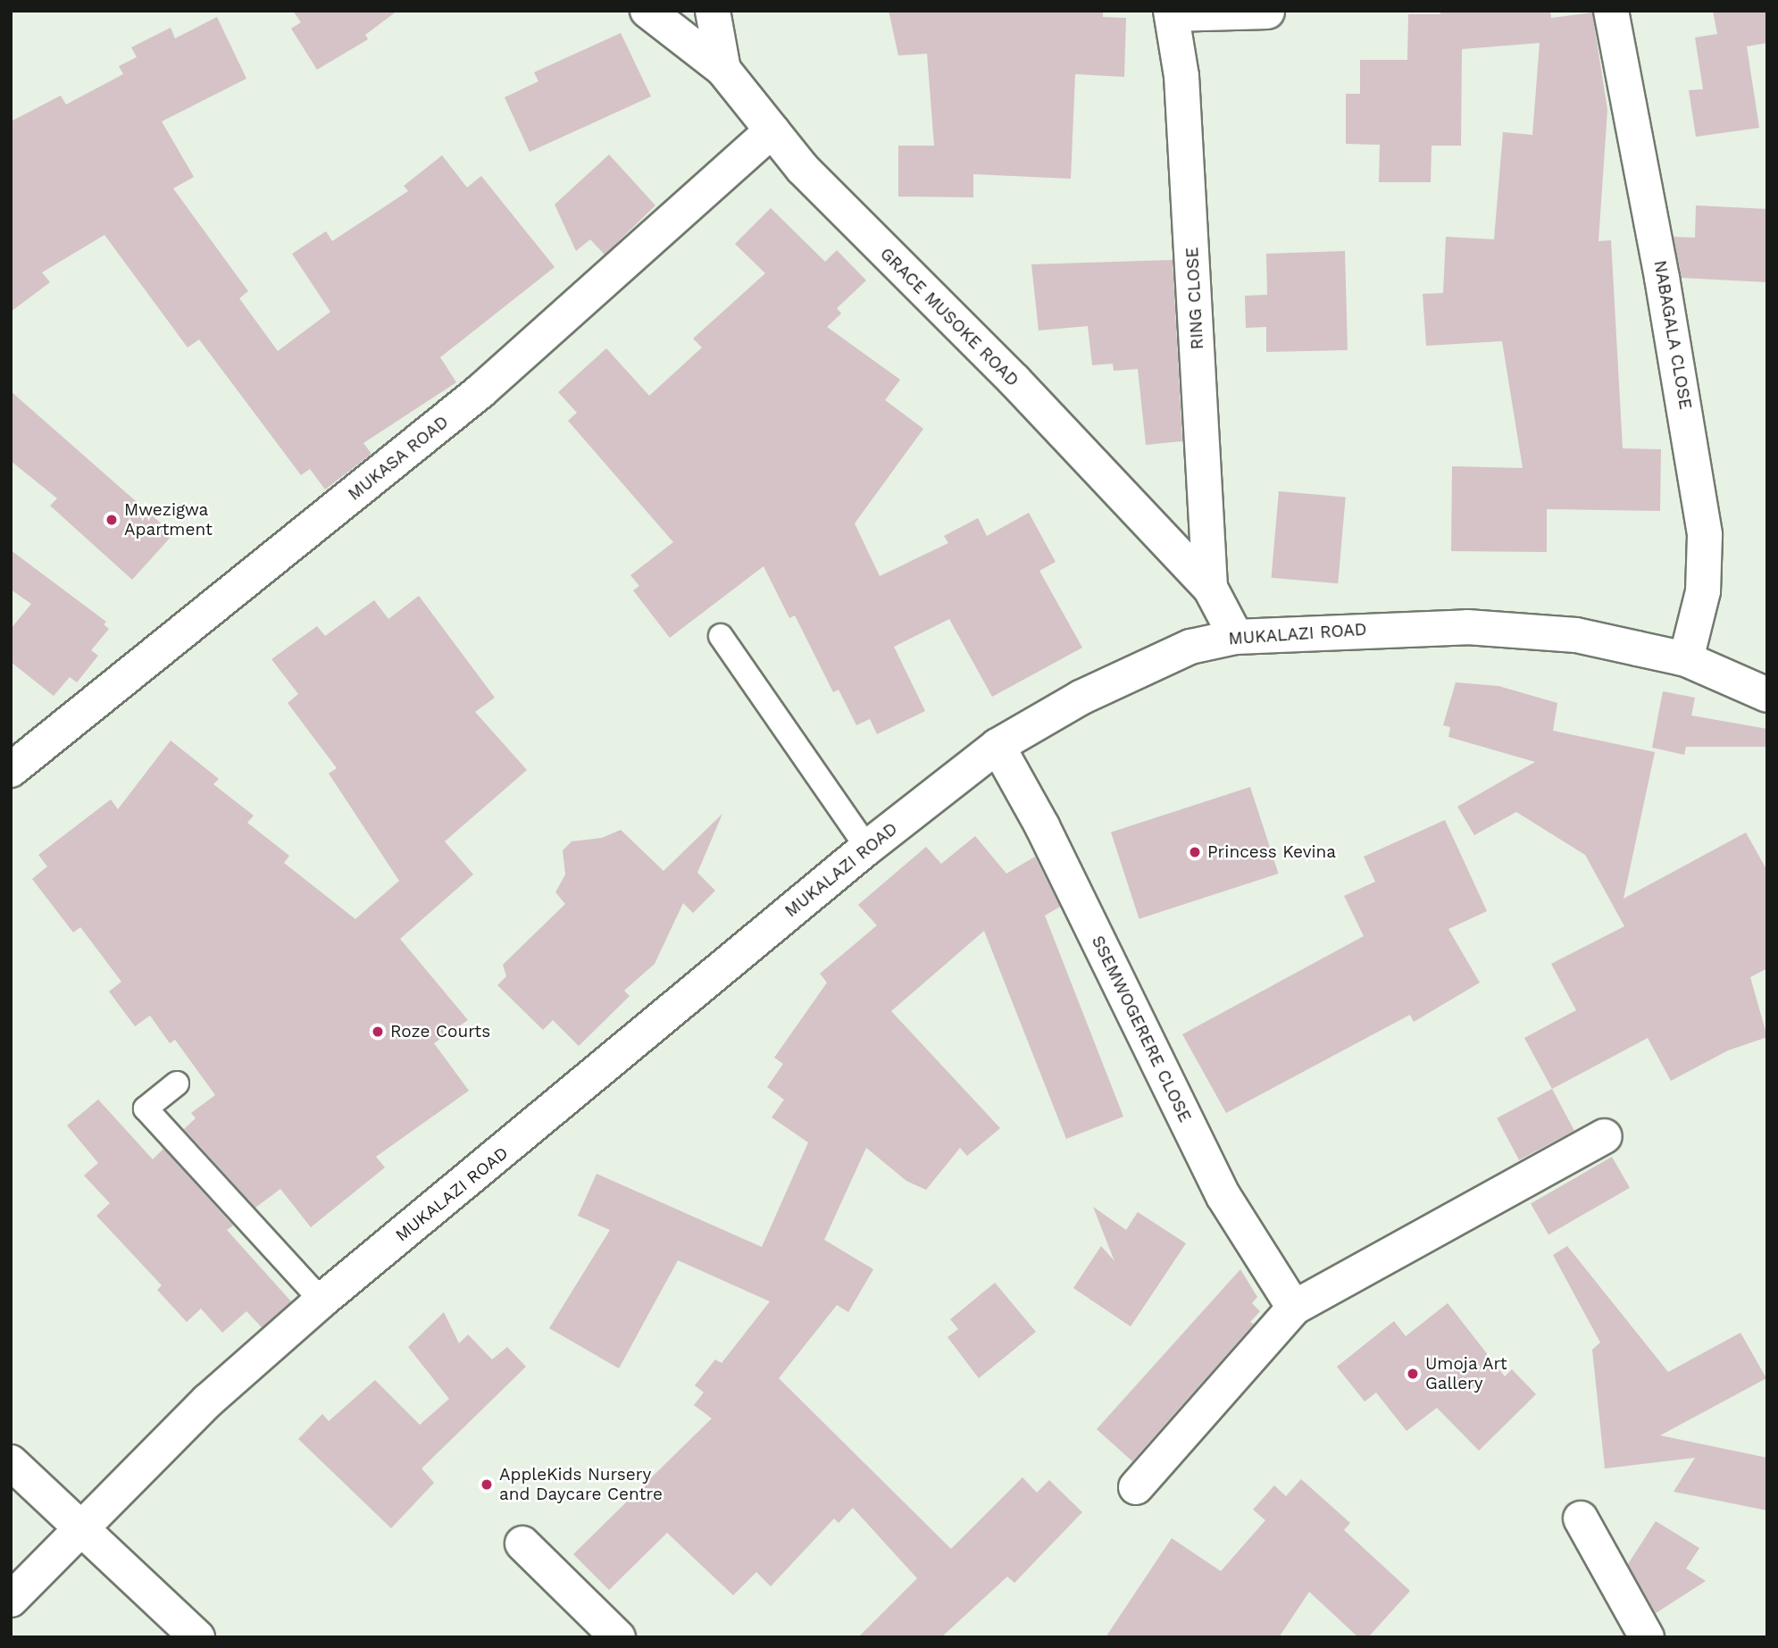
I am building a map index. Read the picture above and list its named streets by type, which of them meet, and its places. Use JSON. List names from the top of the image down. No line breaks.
{"streets":{"street":["RING CLOSE","GRACE MUSOKE ROAD","NABAGALA CLOSE","MUKASA ROAD","MUKALAZI ROAD","SSEMWOGERERE CLOSE"]},"crossings":[["RING CLOSE","GRACE MUSOKE ROAD"],["GRACE MUSOKE ROAD","MUKASA ROAD"],["GRACE MUSOKE ROAD","MUKALAZI ROAD"],["NABAGALA CLOSE","MUKALAZI ROAD"],["MUKALAZI ROAD","SSEMWOGERERE CLOSE"]],"places":["Mwezigwa Apartment","Princess Kevina","Roze Courts","Umoja Art Gallery","AppleKids Nursery and Daycare Centre"]}
